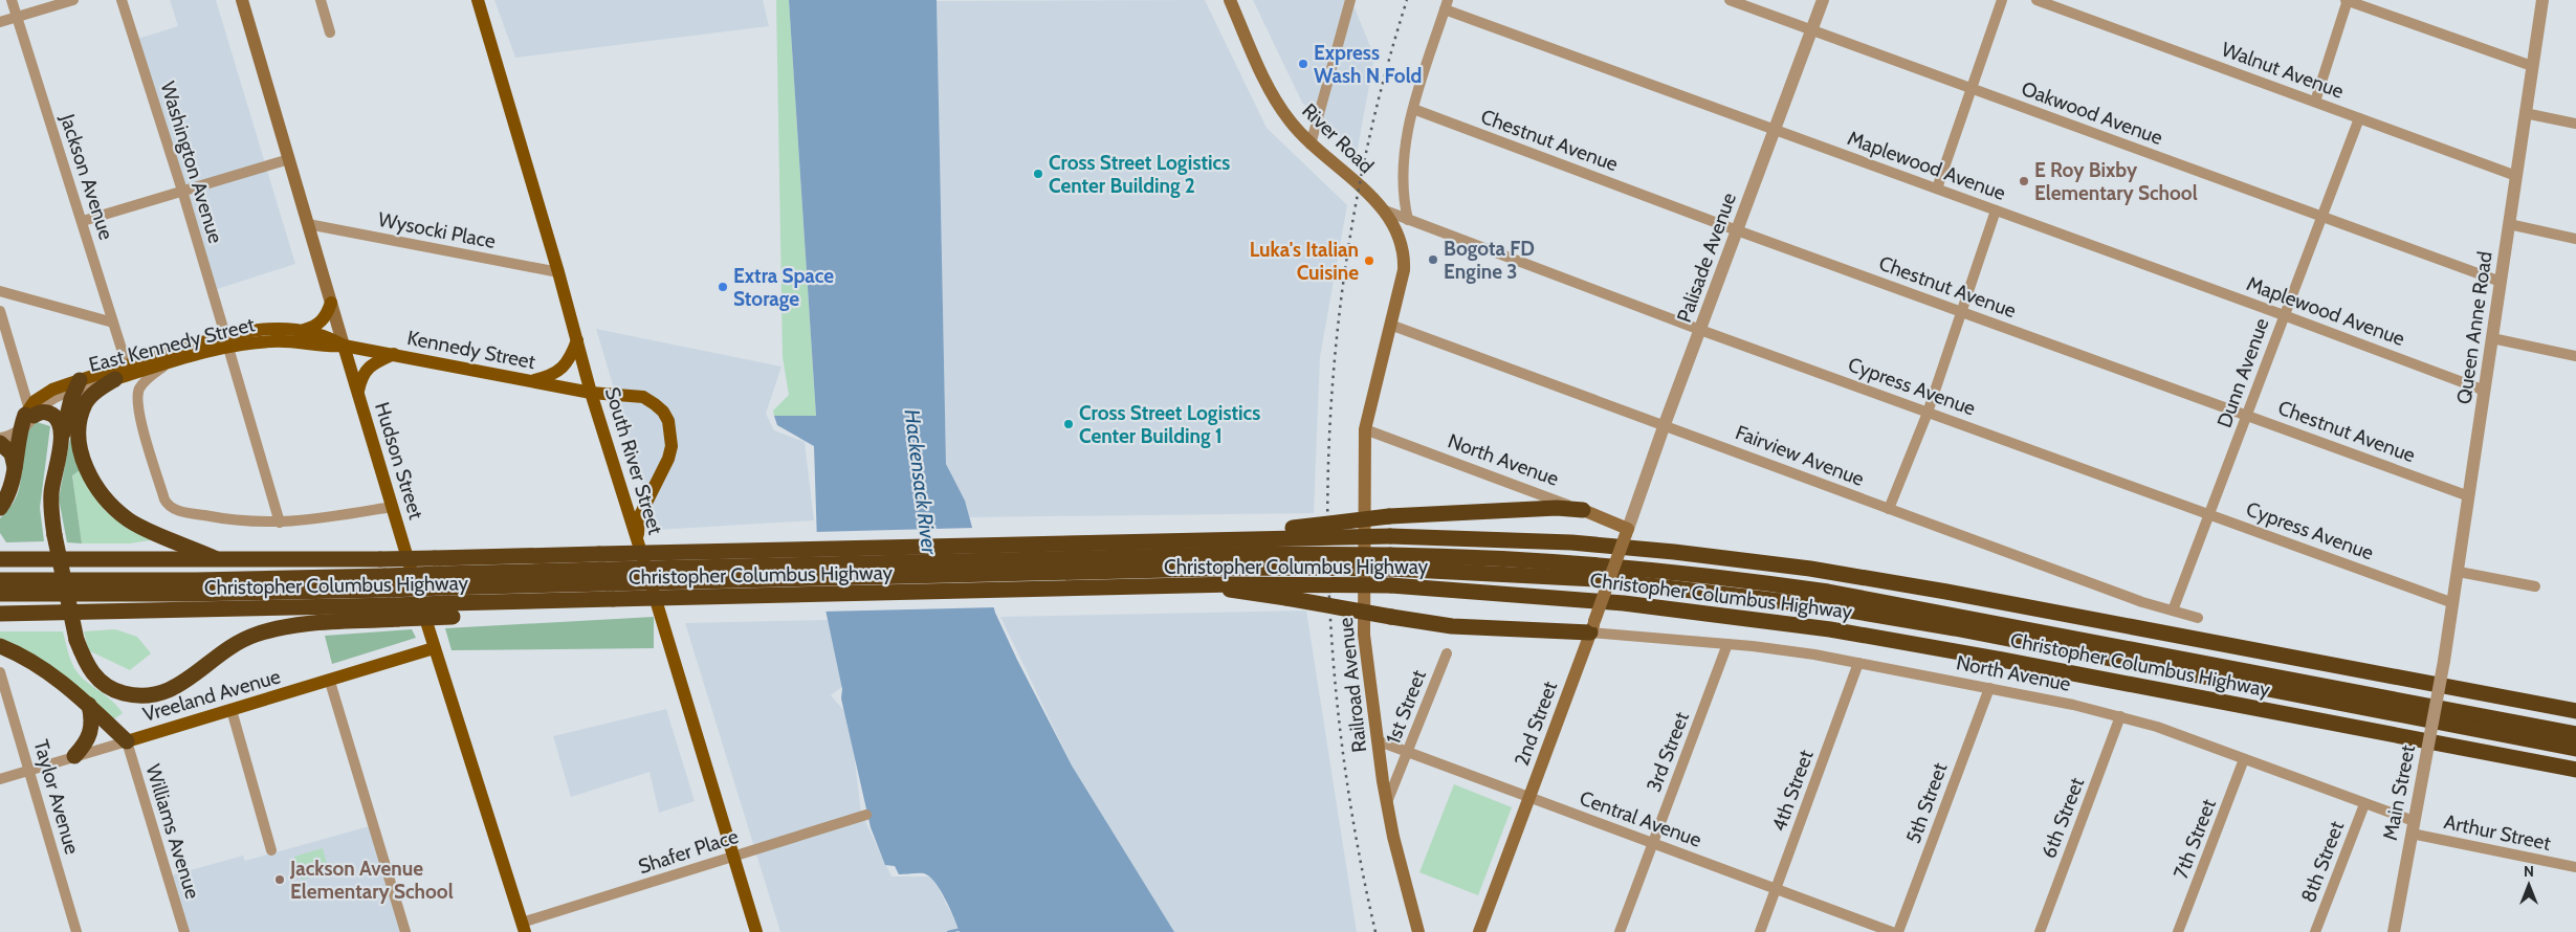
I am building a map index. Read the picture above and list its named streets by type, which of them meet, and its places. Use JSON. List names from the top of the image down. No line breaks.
{"streets":{"highway":["Christopher Columbus Highway"],"main road":["River Road","East Kennedy Street","Kennedy Street","Cypress Avenue","North Avenue","Hudson Street","South River Street","Railroad Avenue","Vreeland Avenue","2nd Street"],"street":["Walnut Avenue","Oakwood Avenue","Chestnut Avenue","Washington Avenue","Maplewood Avenue","Jackson Avenue","Wysocki Place","Palisade Avenue","Queen Anne Road","Dunn Avenue","Fairview Avenue","1st Street","3rd Street","4th Street","Main Street","Taylor Avenue","5th Street","6th Street","Central Avenue","Williams Avenue","Arthur Street","7th Street","Shafer Place","8th Street"]},"crossings":[["Walnut Avenue","Queen Anne Road"],["Walnut Avenue","Dunn Avenue"],["Oakwood Avenue","Palisade Avenue"],["Oakwood Avenue","Queen Anne Road"],["Oakwood Avenue","Dunn Avenue"],["River Road","Cypress Avenue"],["Chestnut Avenue","Palisade Avenue"],["Chestnut Avenue","Queen Anne Road"],["Chestnut Avenue","Dunn Avenue"],["Washington Avenue","East Kennedy Street"],["Maplewood Avenue","Palisade Avenue"],["Maplewood Avenue","Queen Anne Road"],["Maplewood Avenue","Dunn Avenue"],["Jackson Avenue","East Kennedy Street"],["Wysocki Place","Hudson Street"],["Wysocki Place","South River Street"],["Palisade Avenue","Cypress Avenue"],["Palisade Avenue","Fairview Avenue"],["Palisade Avenue","North Avenue"],["Palisade Avenue","2nd Street"],["Queen Anne Road","Cypress Avenue"],["Queen Anne Road","Main Street"],["East Kennedy Street","Kennedy Street"],["East Kennedy Street","Hudson Street"],["Kennedy Street","Hudson Street"],["Kennedy Street","South River Street"],["Dunn Avenue","Cypress Avenue"],["Dunn Avenue","Fairview Avenue"],["Cypress Avenue","Railroad Avenue"],["Fairview Avenue","Railroad Avenue"],["North Avenue","Railroad Avenue"],["North Avenue","2nd Street"],["North Avenue","3rd Street"],["North Avenue","4th Street"],["North Avenue","Main Street"],["North Avenue","5th Street"],["North Avenue","6th Street"],["North Avenue","Arthur Street"],["North Avenue","7th Street"],["North Avenue","8th Street"],["Hudson Street","Vreeland Avenue"],["Hudson Street","Shafer Place"],["South River Street","Shafer Place"],["Railroad Avenue","1st Street"],["Railroad Avenue","Central Avenue"],["Vreeland Avenue","Taylor Avenue"],["Vreeland Avenue","Williams Avenue"],["1st Street","Central Avenue"],["2nd Street","Central Avenue"],["3rd Street","Central Avenue"],["4th Street","Central Avenue"],["Main Street","Arthur Street"]],"water":["Hackensack River"],"places":["Express Wash N Fold","Cross Street Logistics Center Building 2","E Roy Bixby Elementary School","Bogota FD Engine 3","Luka's Italian Cuisine","Extra Space Storage","Cross Street Logistics Center Building 1","Jackson Avenue Elementary School"],"north":"top"}
